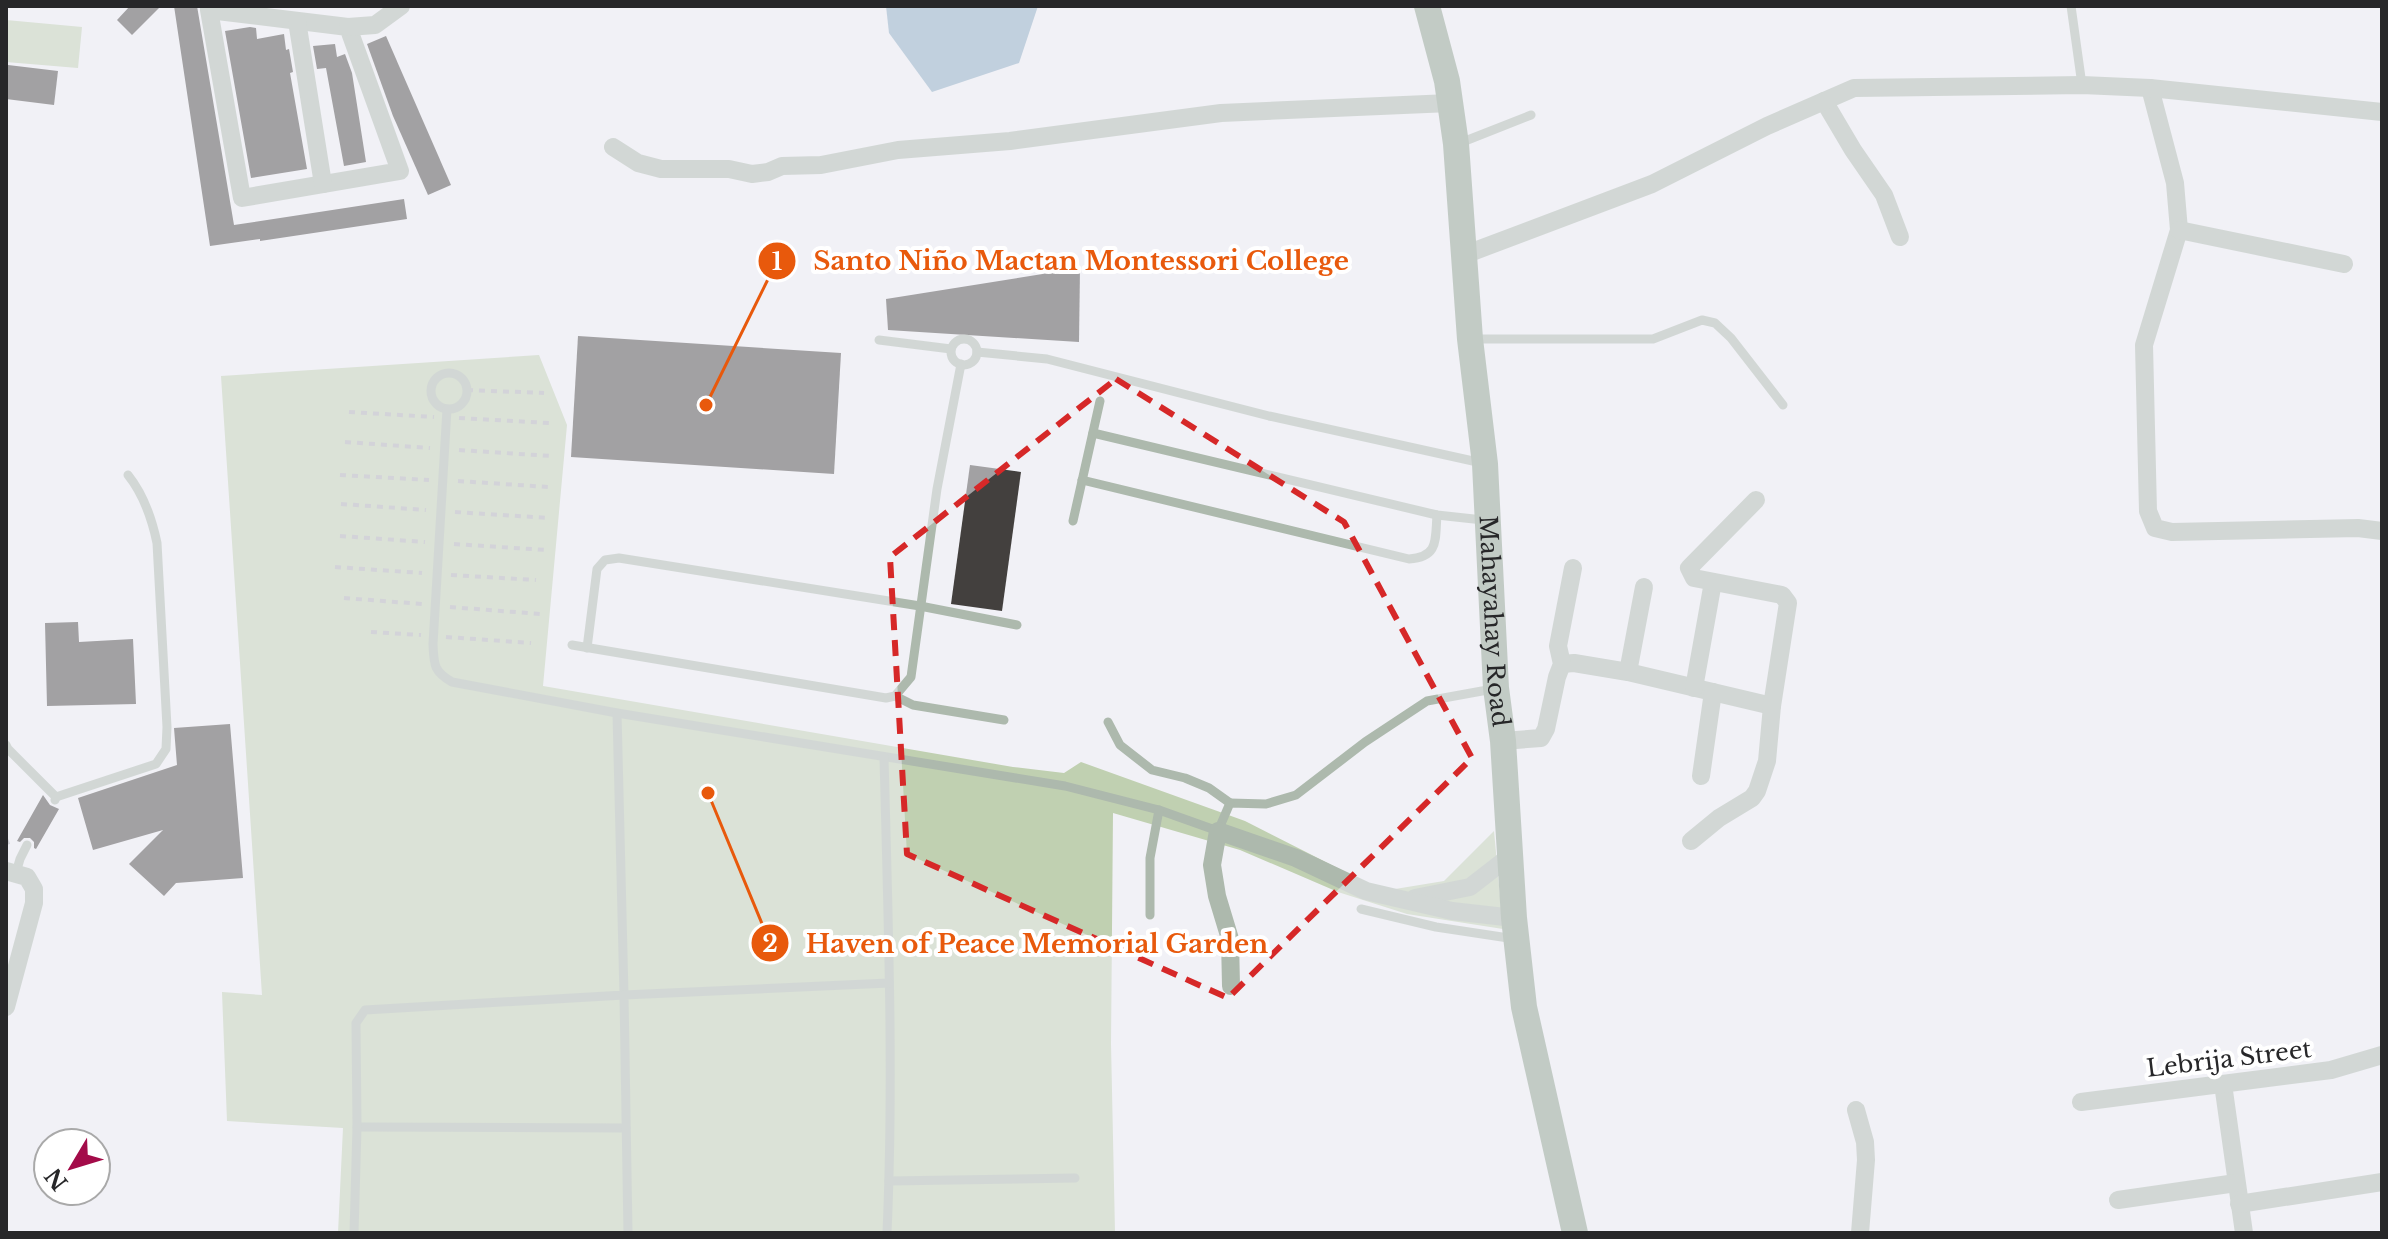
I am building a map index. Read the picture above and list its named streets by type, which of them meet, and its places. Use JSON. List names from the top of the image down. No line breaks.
{"streets":{"street":["Mahayahay Road","Lebrija Street"]},"places":["Santo Niño Mactan Montessori College","Haven of Peace Memorial Garden"],"north":"bottom left"}
